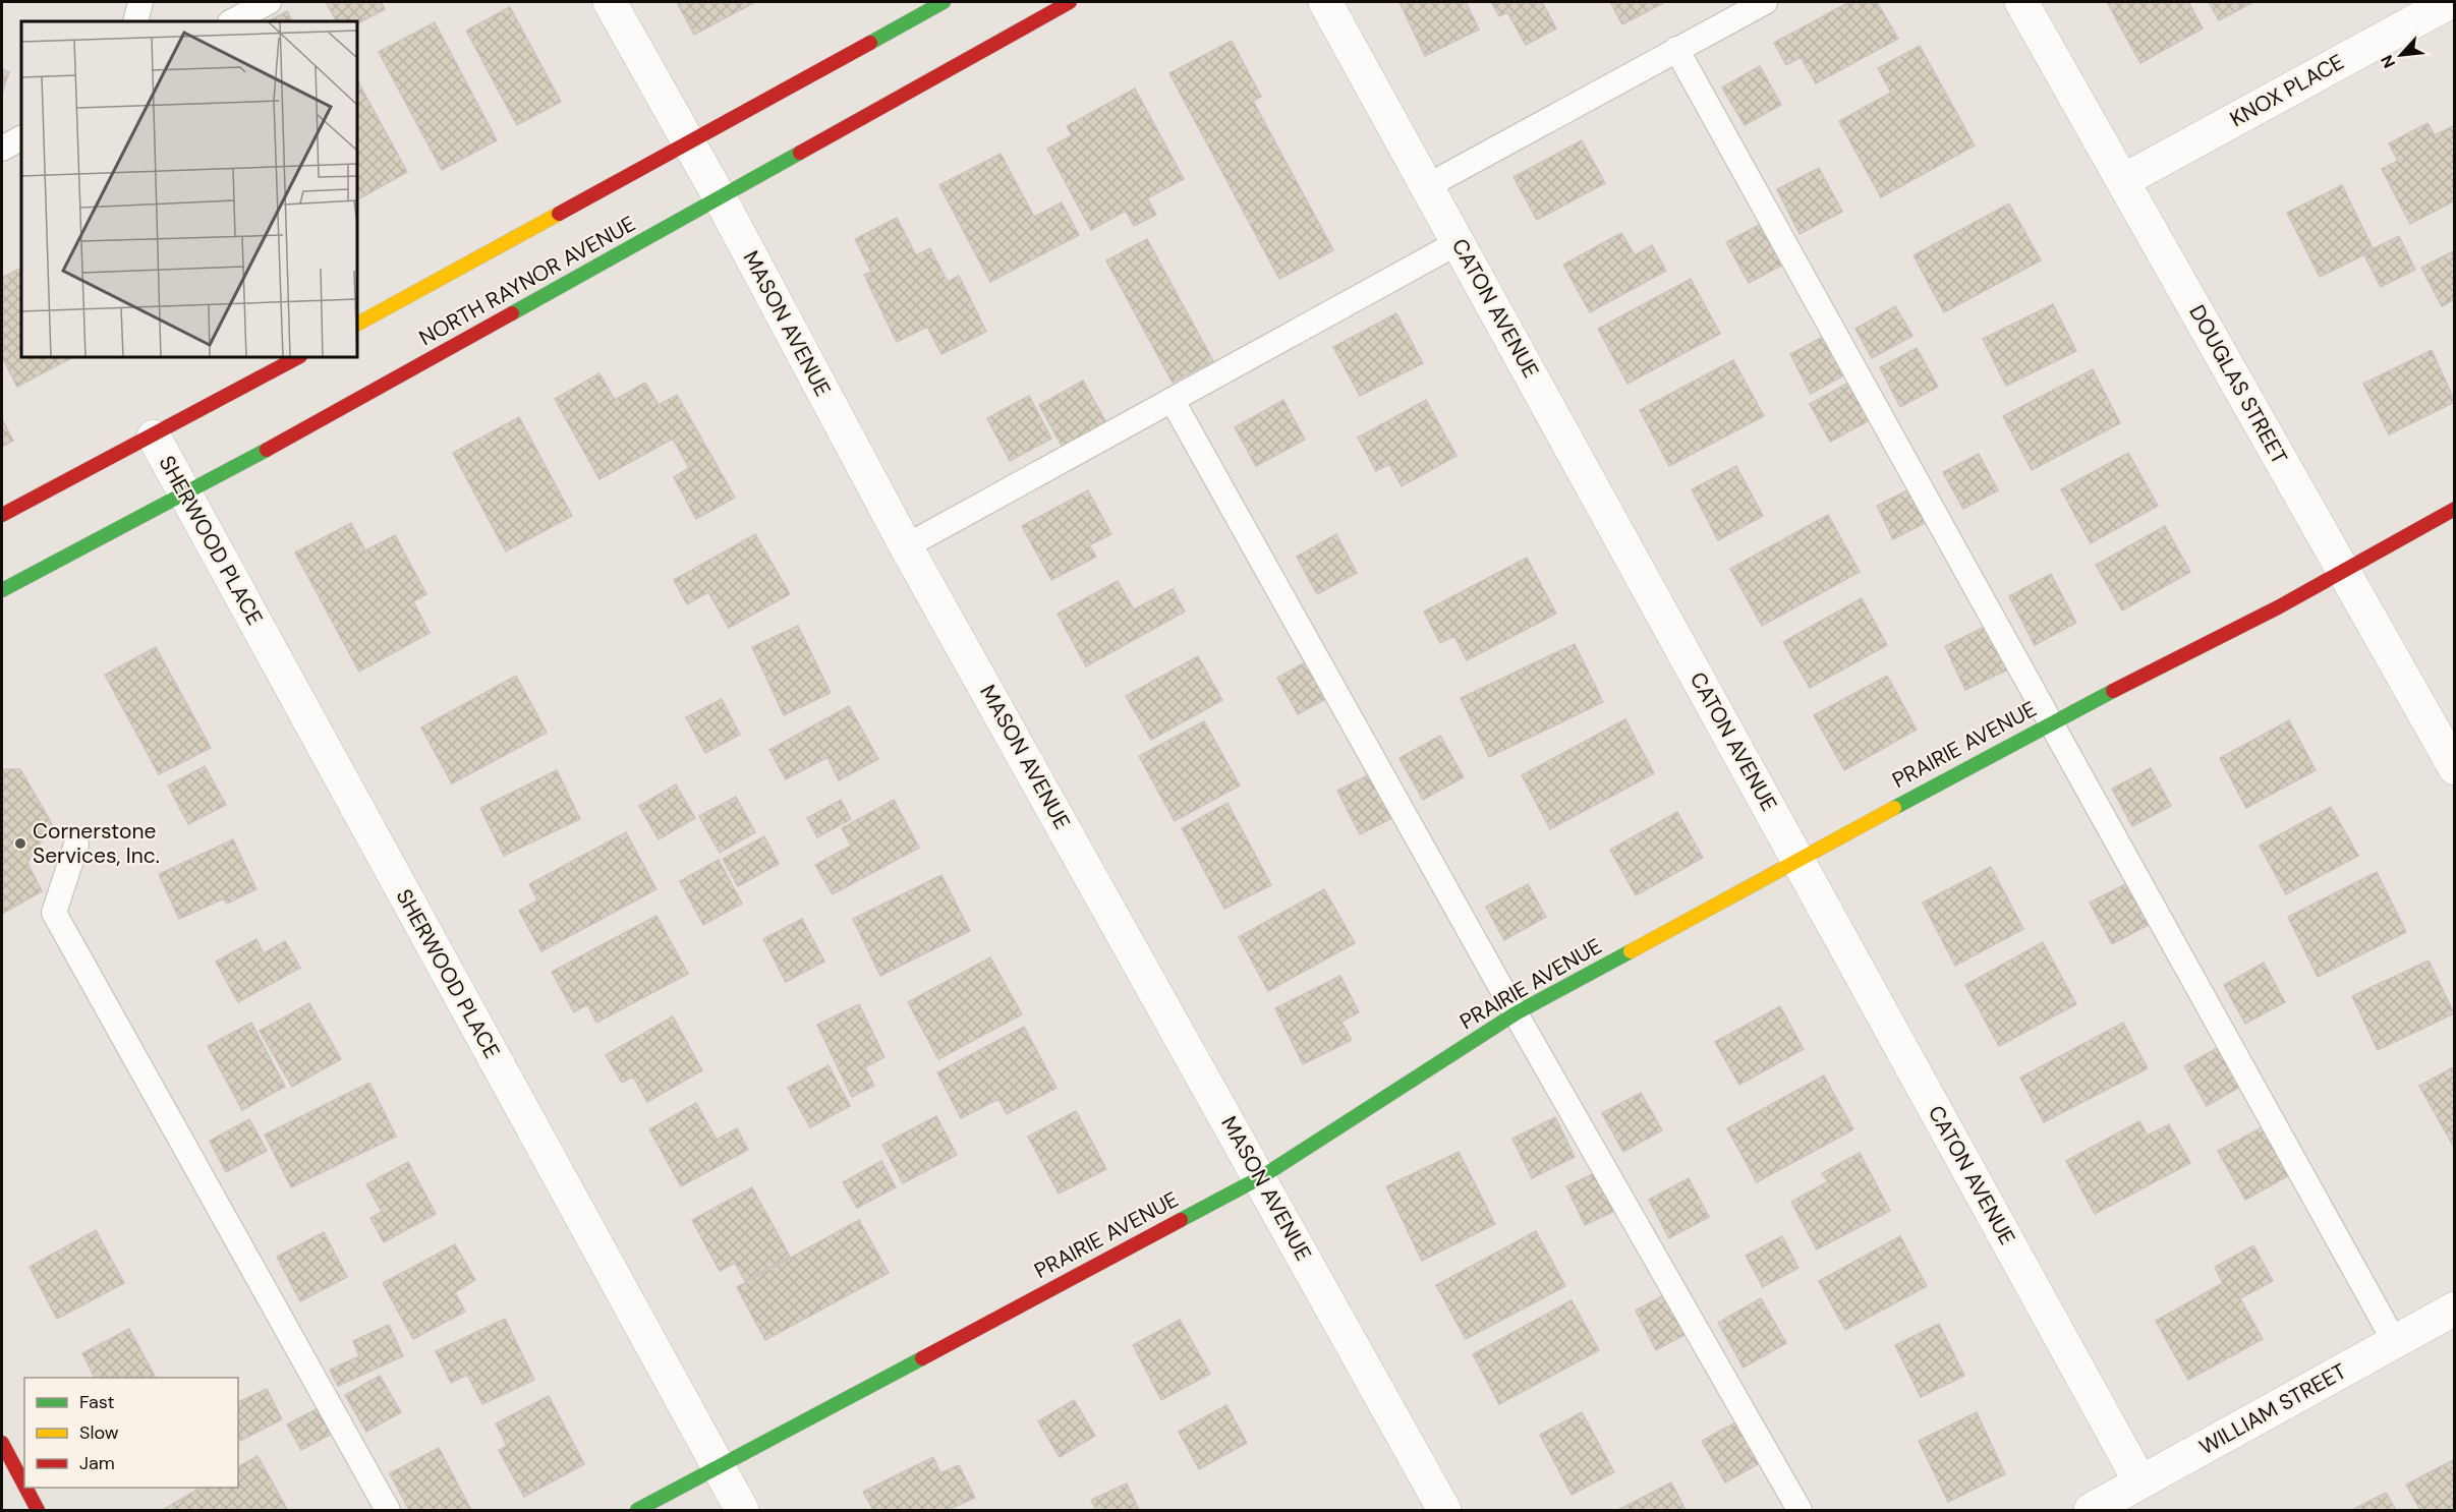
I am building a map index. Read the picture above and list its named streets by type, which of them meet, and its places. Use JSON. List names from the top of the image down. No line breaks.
{"streets":{"main road":["NORTH RAYNOR AVENUE","PRAIRIE AVENUE"],"street":["KNOX PLACE","CATON AVENUE","MASON AVENUE","DOUGLAS STREET","SHERWOOD PLACE","WILLIAM STREET"]},"crossings":[["KNOX PLACE","DOUGLAS STREET"],["NORTH RAYNOR AVENUE","MASON AVENUE"],["NORTH RAYNOR AVENUE","SHERWOOD PLACE"],["CATON AVENUE","PRAIRIE AVENUE"],["CATON AVENUE","WILLIAM STREET"],["MASON AVENUE","PRAIRIE AVENUE"],["DOUGLAS STREET","PRAIRIE AVENUE"],["SHERWOOD PLACE","PRAIRIE AVENUE"]],"places":["Cornerstone Services, Inc."],"legend":["Fast","Slow","Jam"],"north":"bottom left"}
